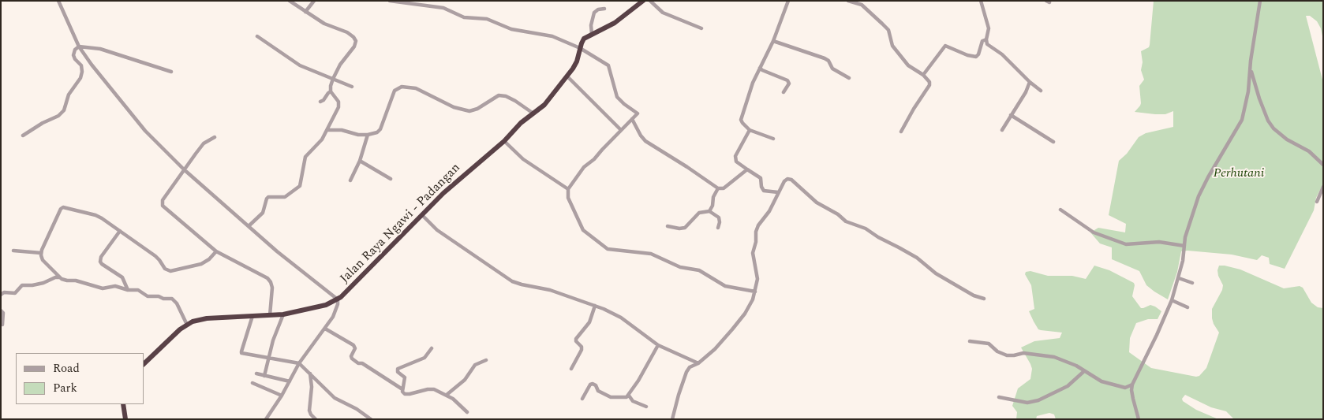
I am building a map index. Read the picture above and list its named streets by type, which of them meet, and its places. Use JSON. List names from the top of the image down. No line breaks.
{"streets":{"highway":["Jalan Raya Ngawi - Padangan"]},"parks":["Perhutani"],"legend":["Road","Park"]}
